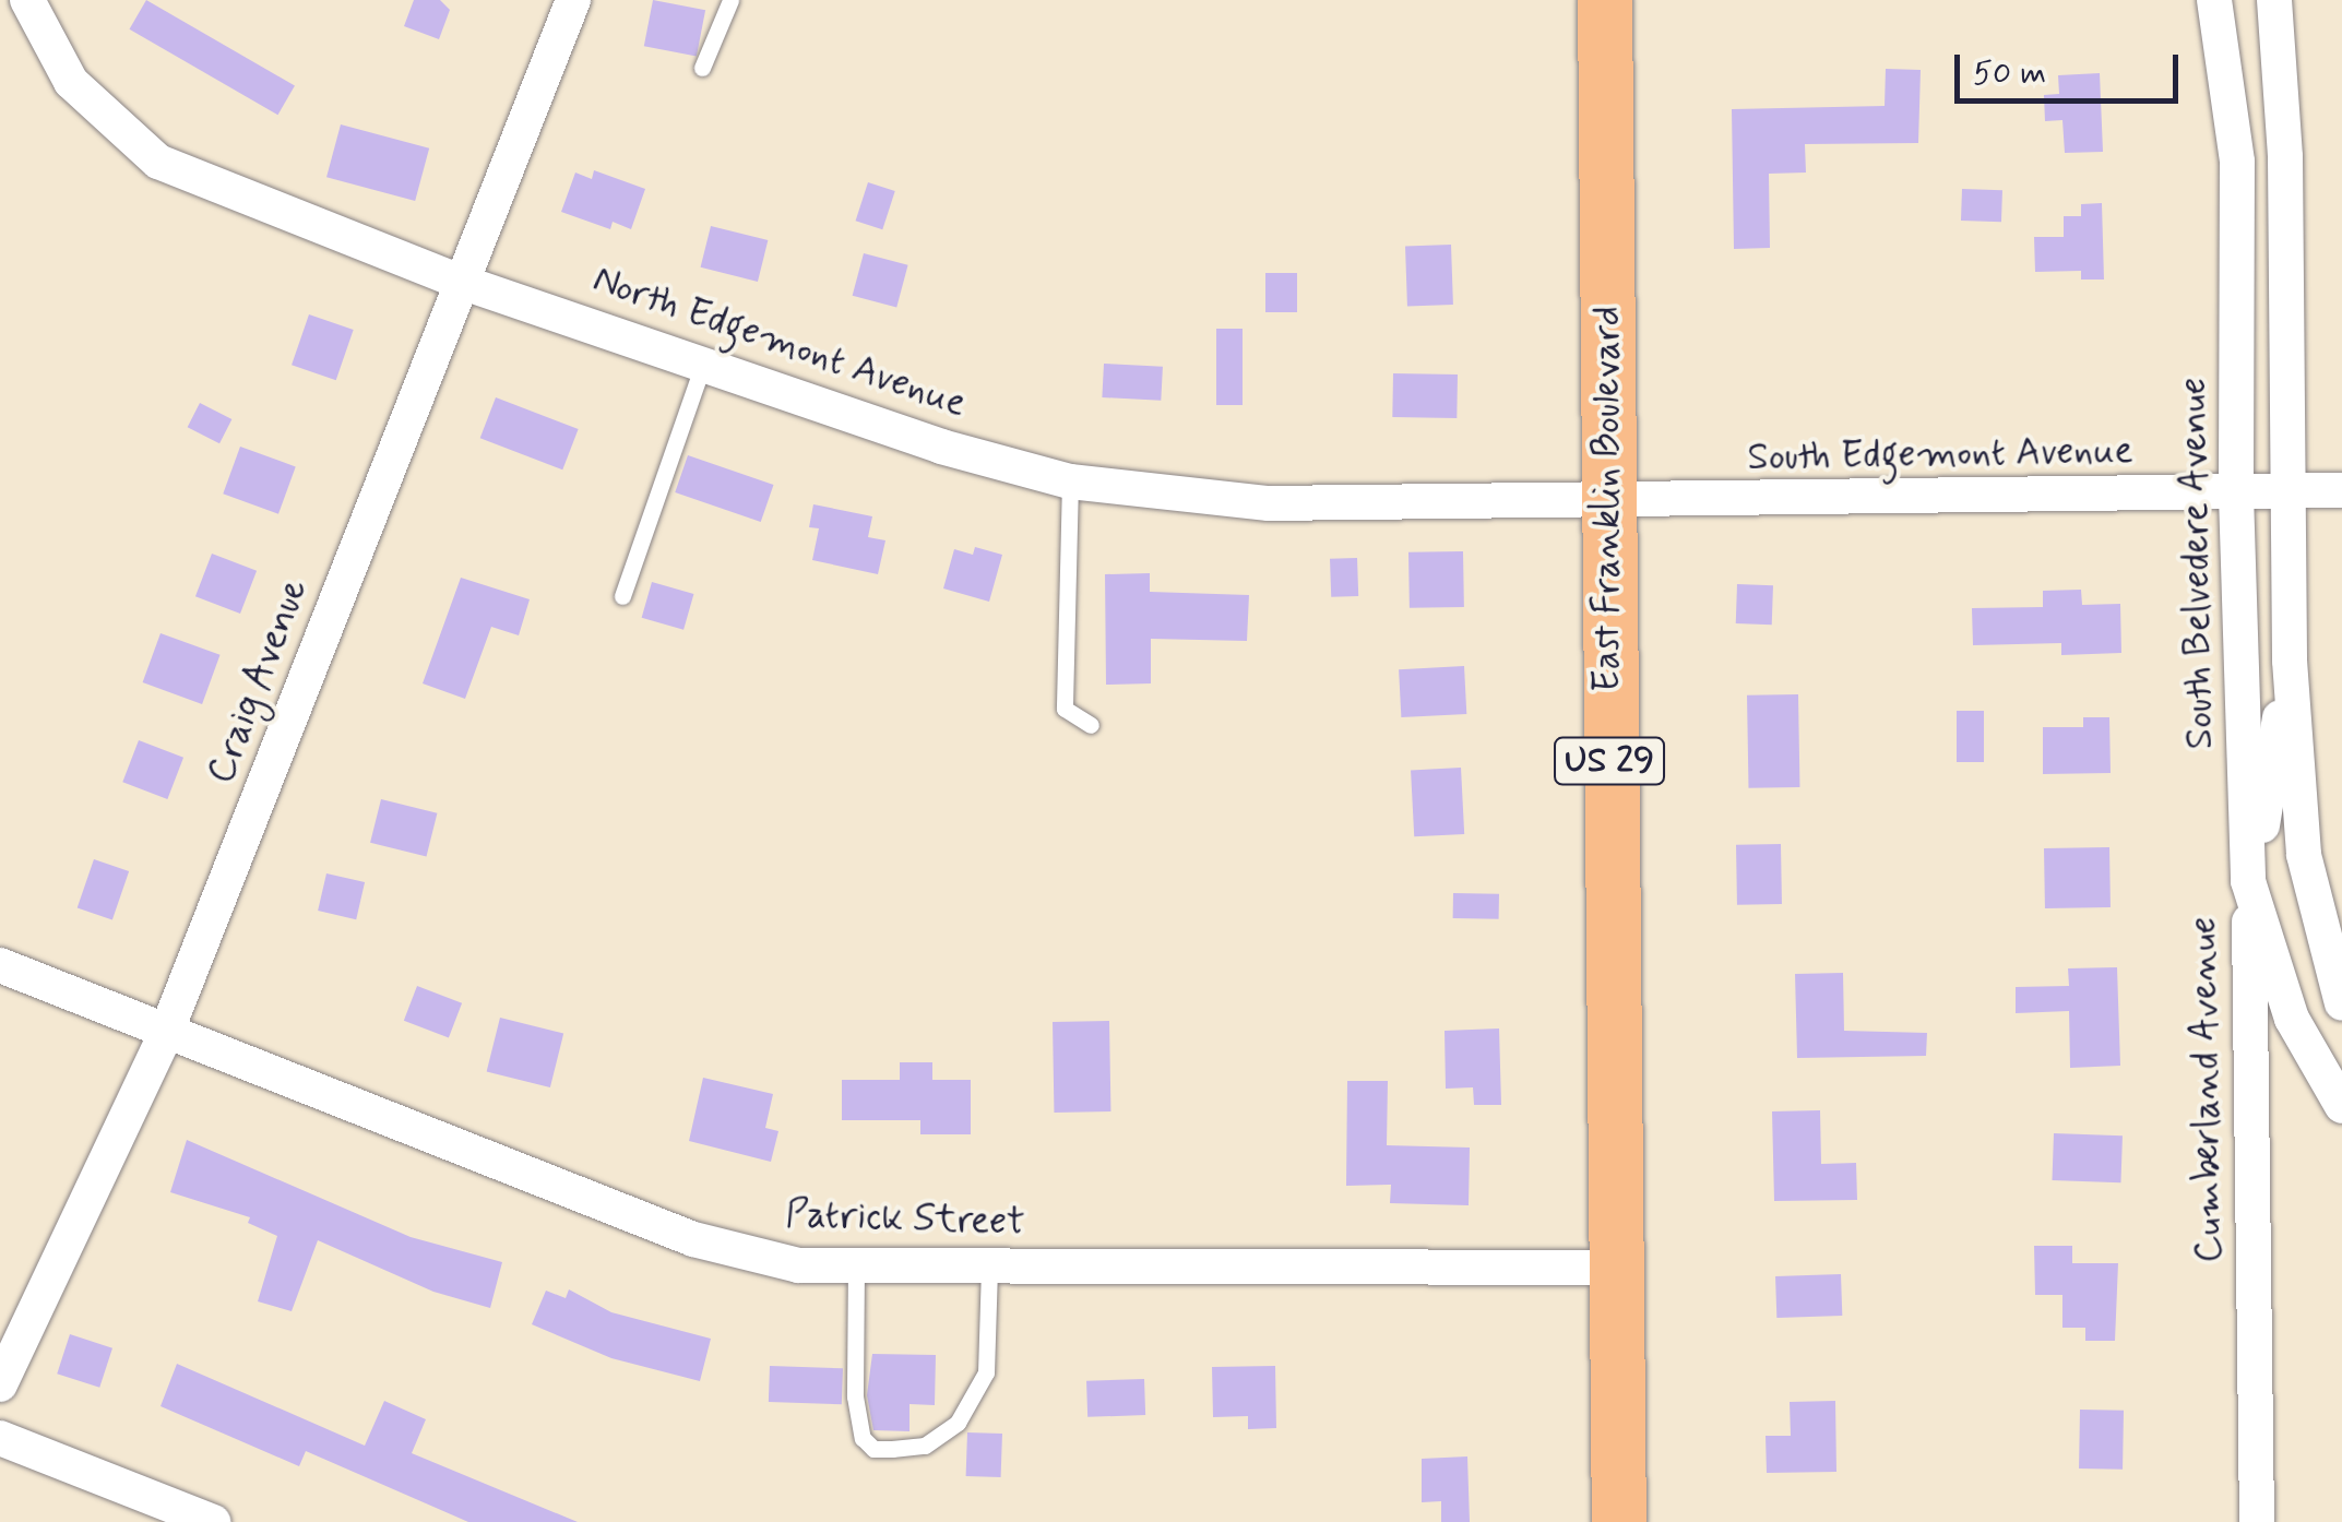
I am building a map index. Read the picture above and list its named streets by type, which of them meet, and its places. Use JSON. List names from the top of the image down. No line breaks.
{"streets":{"main road":["East Franklin Boulevard","US 29"],"street":["North Edgemont Avenue","South Edgemont Avenue","South Belvedere Avenue","Craig Avenue","Cumberland Avenue","Patrick Street"]},"crossings":[["North Edgemont Avenue","South Edgemont Avenue"],["North Edgemont Avenue","East Franklin Boulevard"],["North Edgemont Avenue","Craig Avenue"],["South Edgemont Avenue","East Franklin Boulevard"],["South Edgemont Avenue","South Belvedere Avenue"],["East Franklin Boulevard","Patrick Street"],["South Belvedere Avenue","Cumberland Avenue"],["Craig Avenue","Patrick Street"]],"scale_bar":"50 m"}
